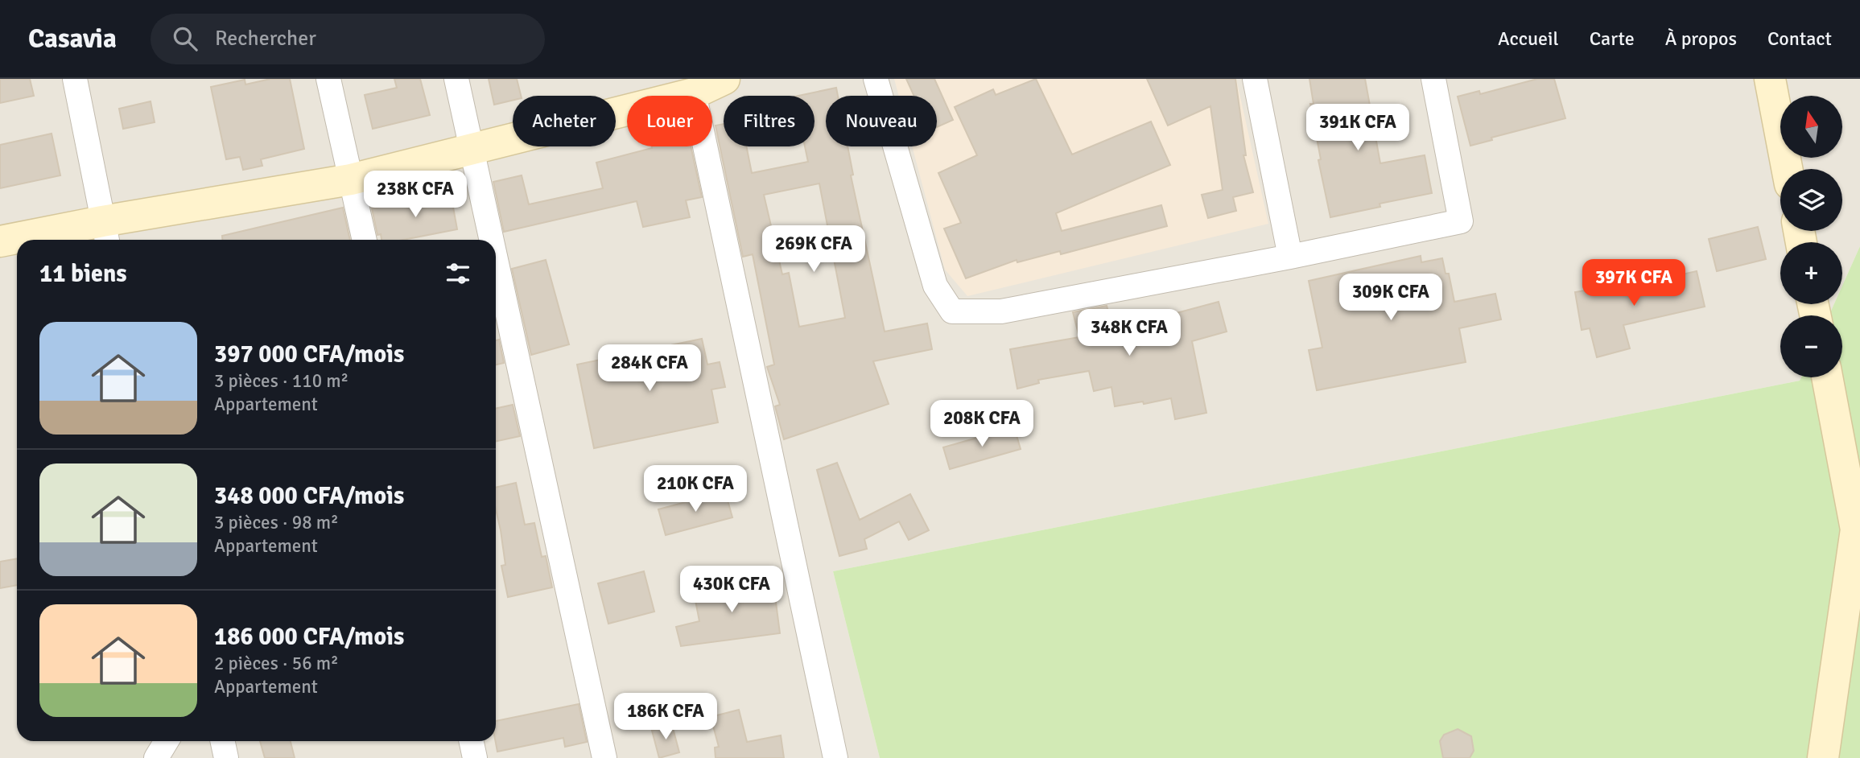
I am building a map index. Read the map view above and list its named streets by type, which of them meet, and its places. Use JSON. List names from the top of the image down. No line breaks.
{"north":"top","page":{"header":"Casavia","search":"Rechercher","nav":["Accueil","Carte","À propos","Contact"],"map_buttons":["+","−"],"chip":["Acheter","Louer","Filtres","Nouveau"],"price":["391K CFA","238K CFA","269K CFA","397K CFA","309K CFA","348K CFA","284K CFA","208K CFA","210K CFA","430K CFA","186K CFA"],"heading":"11 biens","list":[{"name":"397 000 CFA/mois","note":"3 pièces · 110 m² · Appartement"},{"name":"348 000 CFA/mois","note":"3 pièces · 98 m² · Appartement"},{"name":"186 000 CFA/mois","note":"2 pièces · 56 m² · Appartement"}]}}
